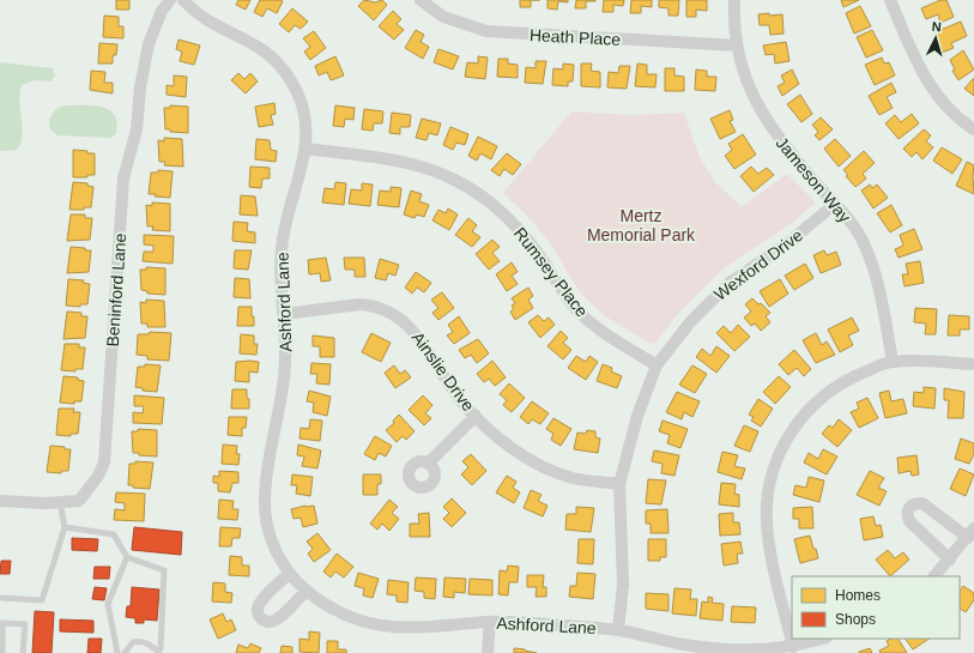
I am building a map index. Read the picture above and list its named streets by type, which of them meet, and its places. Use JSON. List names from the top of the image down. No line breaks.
{"streets":{"street":["Heath Place","Jameson Way","Wexford Drive","Rumsey Place","Beninford Lane","Ashford Lane","Ainslie Drive"]},"crossings":[["Heath Place","Jameson Way"],["Jameson Way","Wexford Drive"],["Wexford Drive","Rumsey Place"],["Wexford Drive","Ashford Lane"],["Wexford Drive","Ainslie Drive"],["Rumsey Place","Ashford Lane"],["Ashford Lane","Ainslie Drive"]],"parks":["Mertz Memorial Park"],"legend":["Homes","Shops"],"north":"top"}
